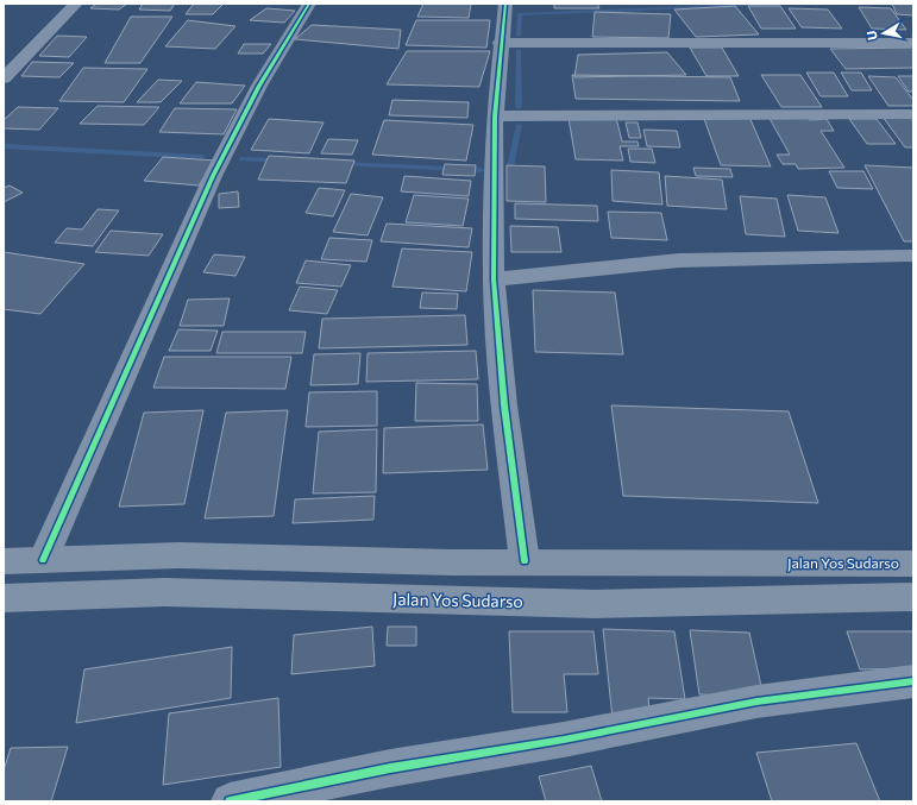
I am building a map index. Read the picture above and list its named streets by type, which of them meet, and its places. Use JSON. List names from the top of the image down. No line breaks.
{"streets":{"highway":["Jalan Yos Sudarso"]},"north":"left"}
